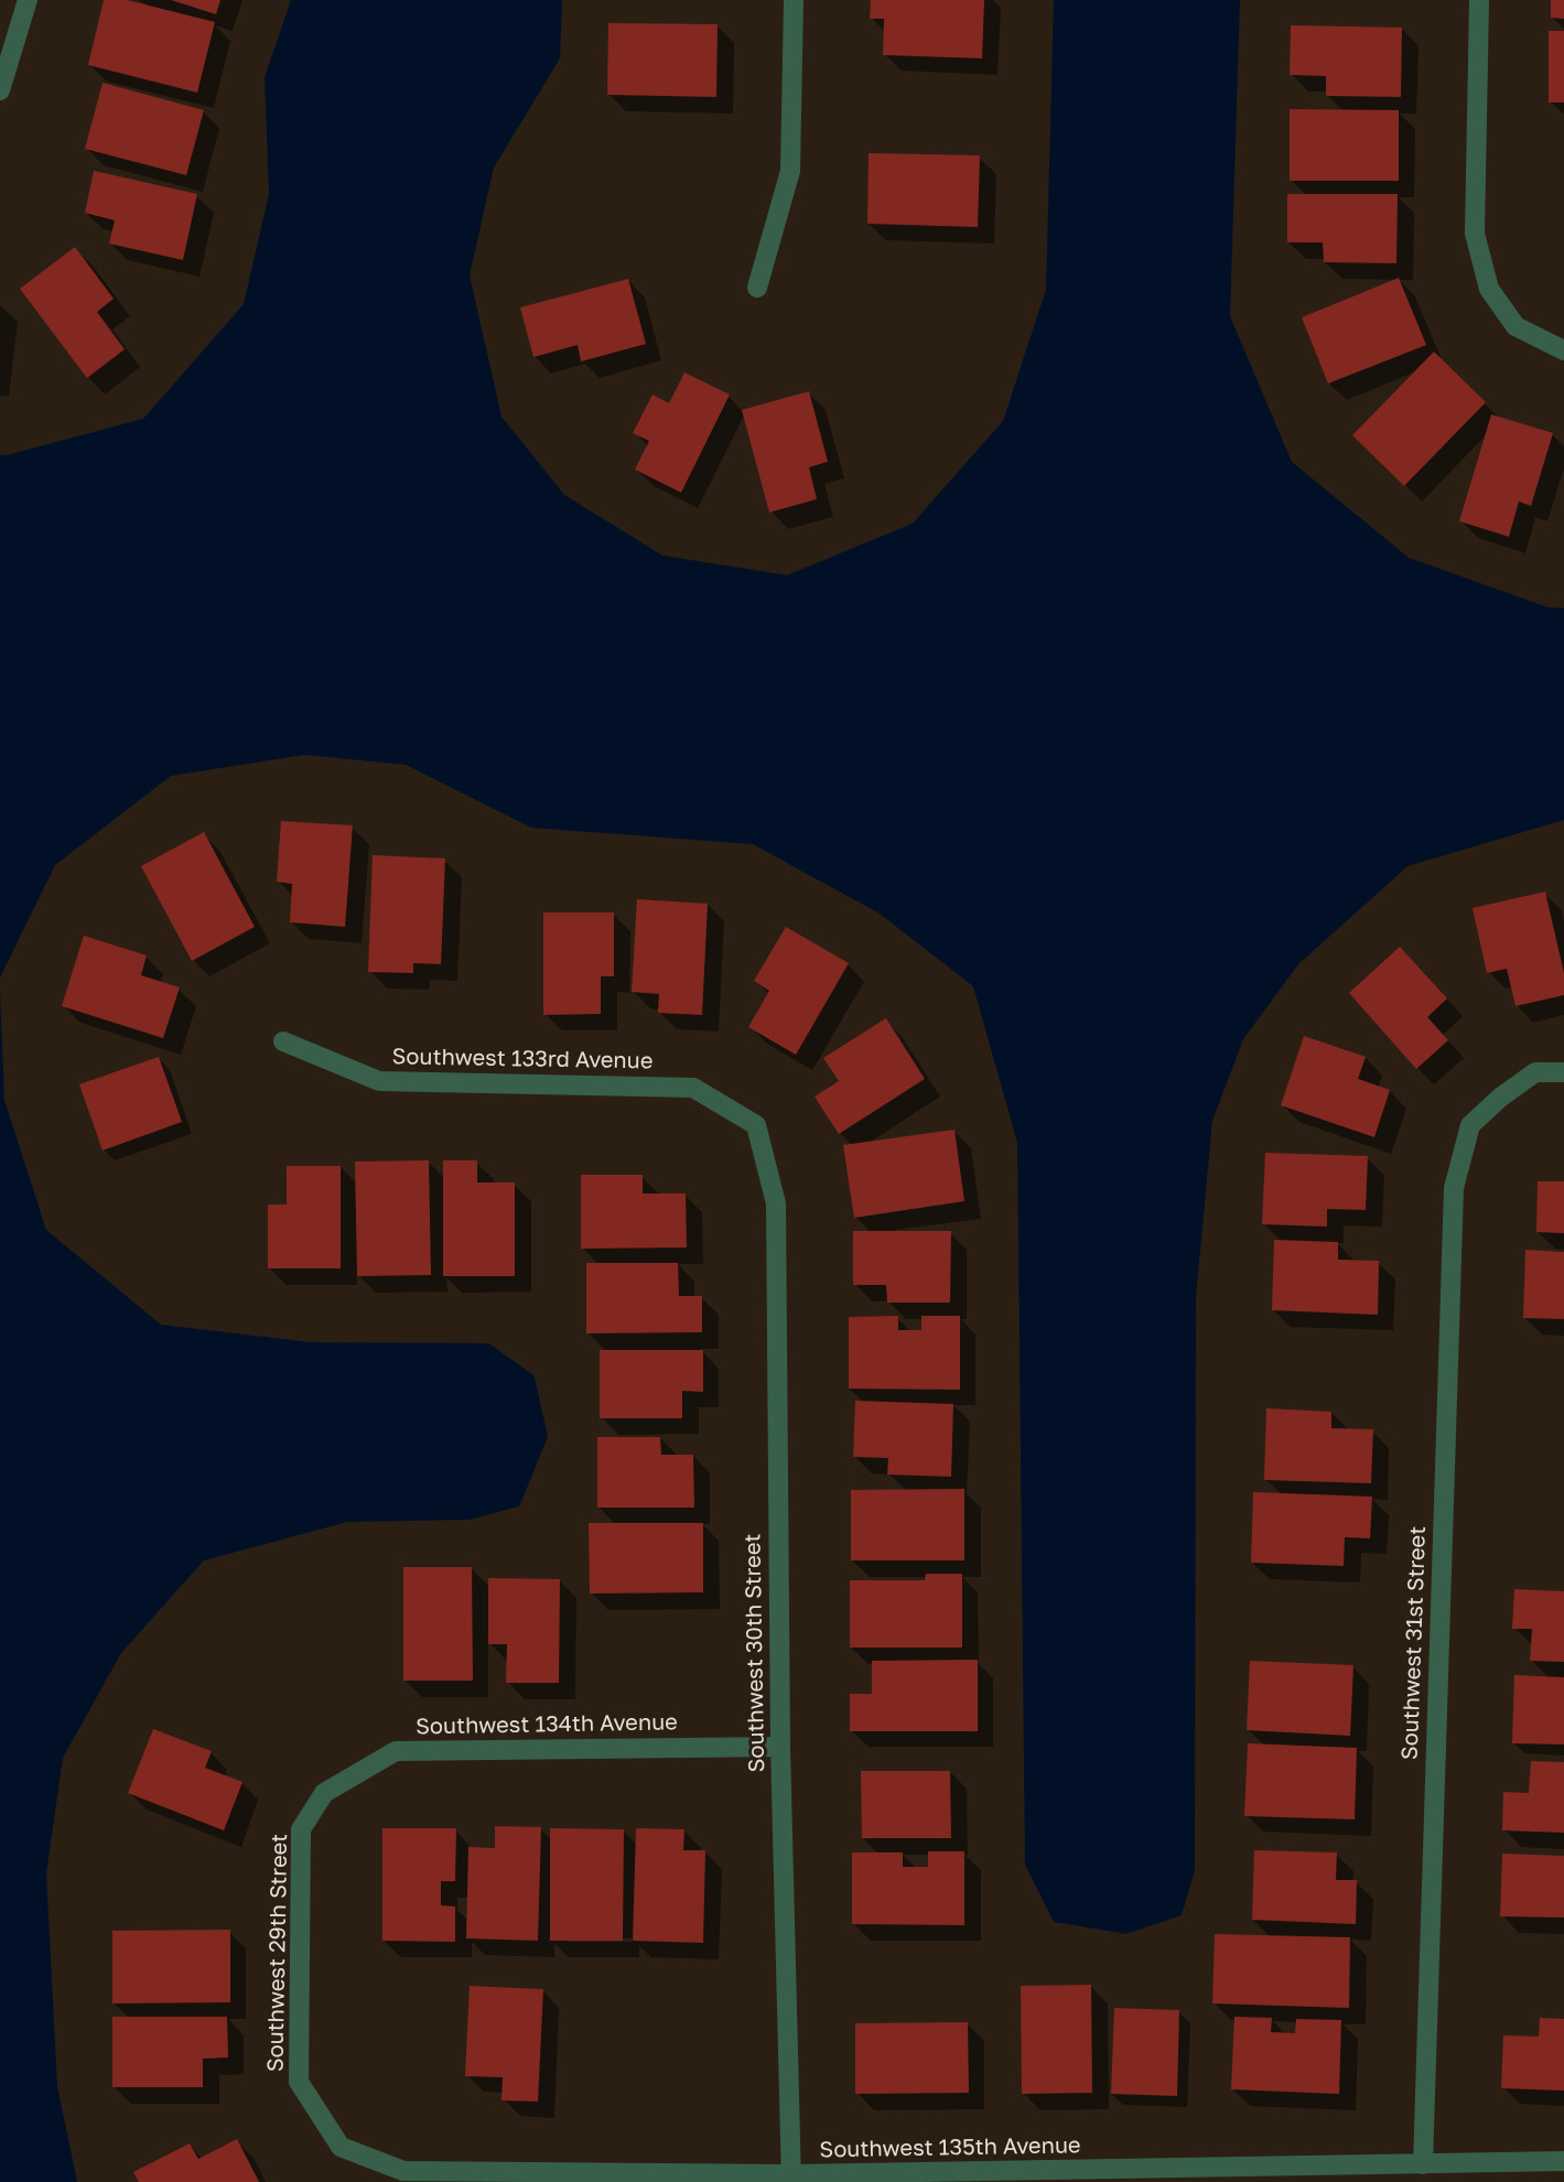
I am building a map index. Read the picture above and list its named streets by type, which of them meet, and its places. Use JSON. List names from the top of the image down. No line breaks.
{"streets":{"street":["Southwest 133rd Avenue","Southwest 31st Street","Southwest 30th Street","Southwest 134th Avenue","Southwest 29th Street","Southwest 135th Avenue"]},"crossings":[["Southwest 133rd Avenue","Southwest 30th Street"],["Southwest 31st Street","Southwest 135th Avenue"],["Southwest 30th Street","Southwest 134th Avenue"],["Southwest 30th Street","Southwest 135th Avenue"],["Southwest 134th Avenue","Southwest 29th Street"],["Southwest 29th Street","Southwest 135th Avenue"]]}
